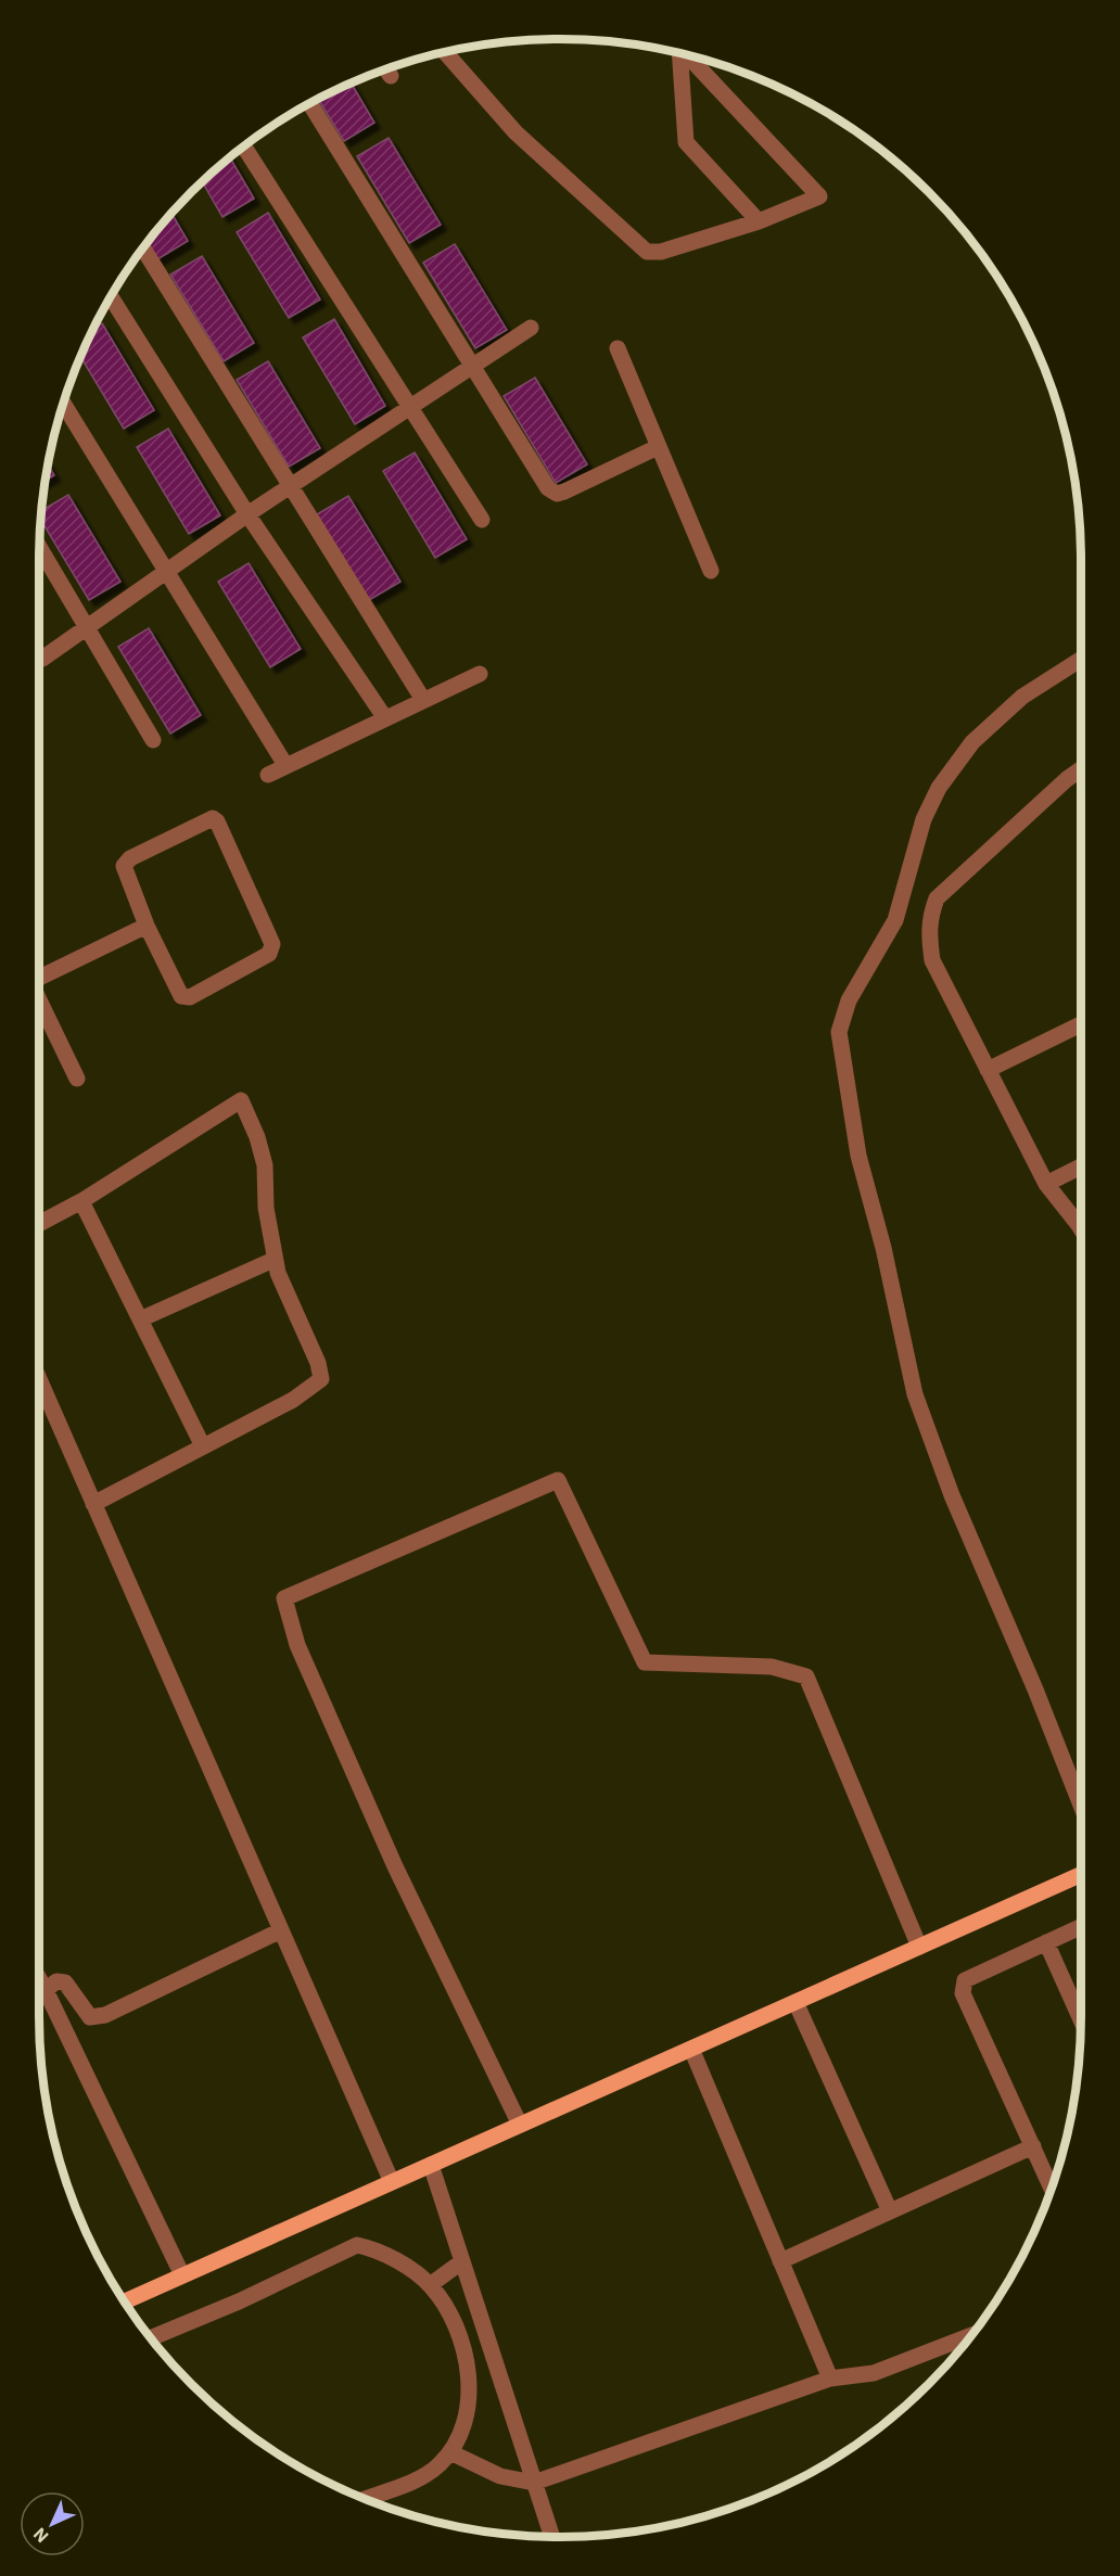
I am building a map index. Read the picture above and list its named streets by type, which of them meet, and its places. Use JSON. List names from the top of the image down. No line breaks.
{"north":"bottom left"}
